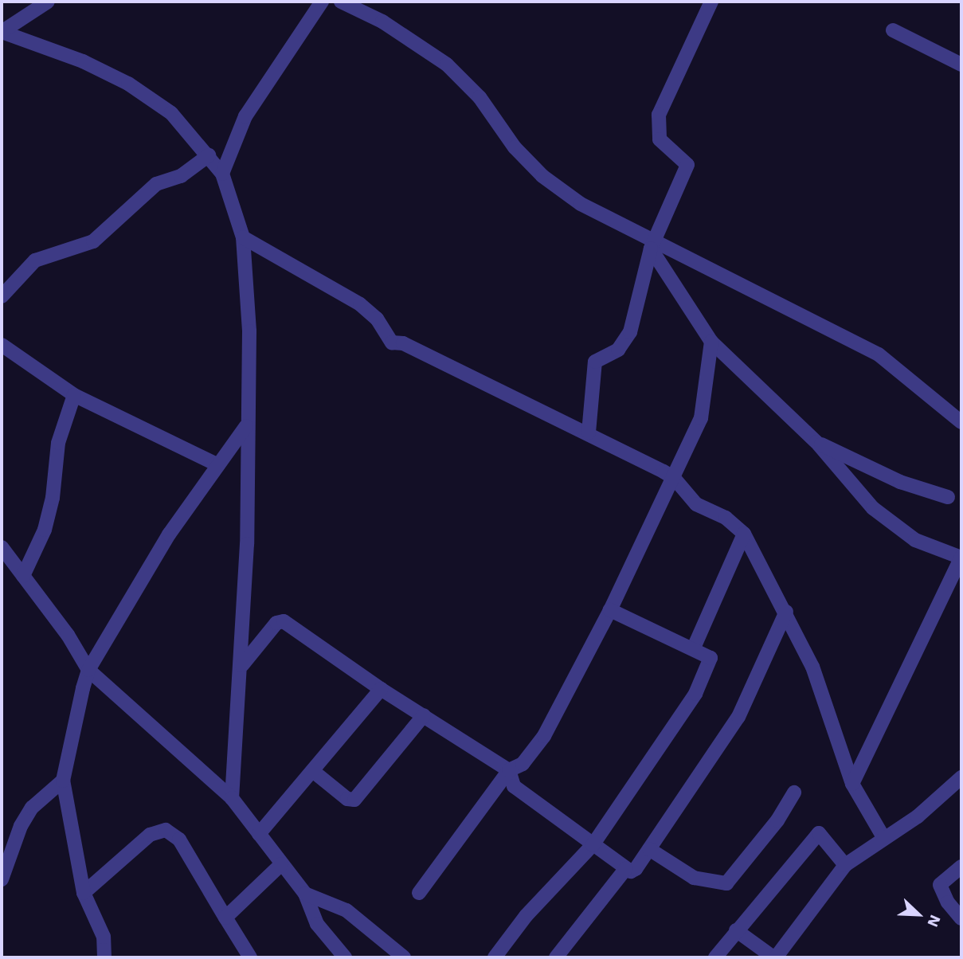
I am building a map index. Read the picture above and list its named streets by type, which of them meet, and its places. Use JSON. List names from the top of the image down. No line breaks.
{"north":"bottom right"}
